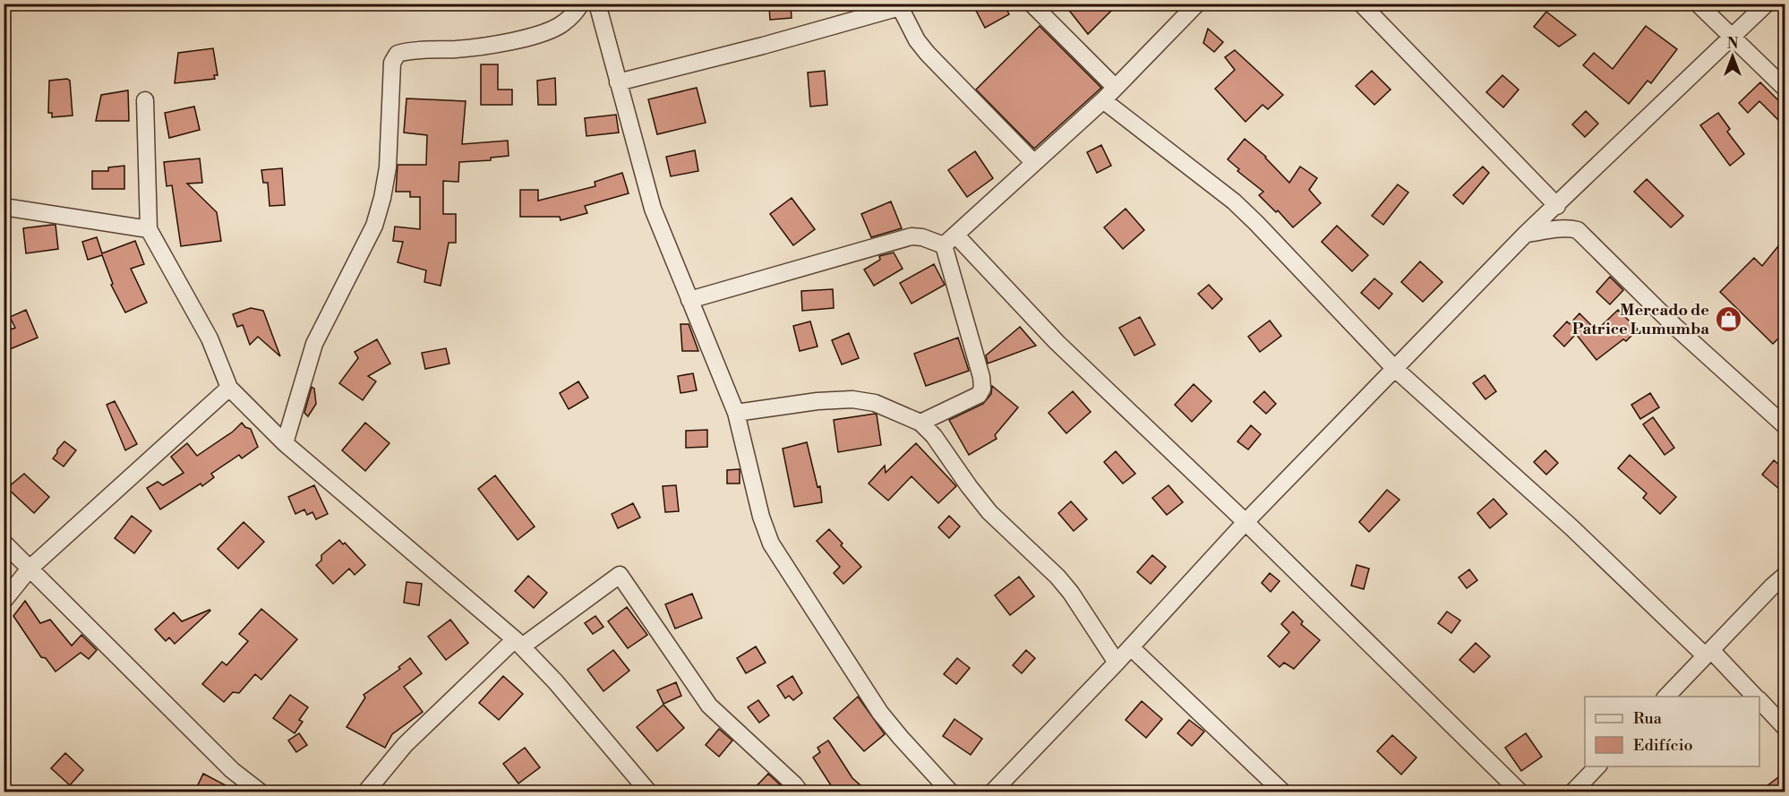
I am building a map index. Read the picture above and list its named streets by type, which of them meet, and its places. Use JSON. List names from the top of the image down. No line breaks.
{"places":{"shop":["Mercado de Patrice Lumumba"]},"legend":["Rua","Edifício"],"north":"top"}
